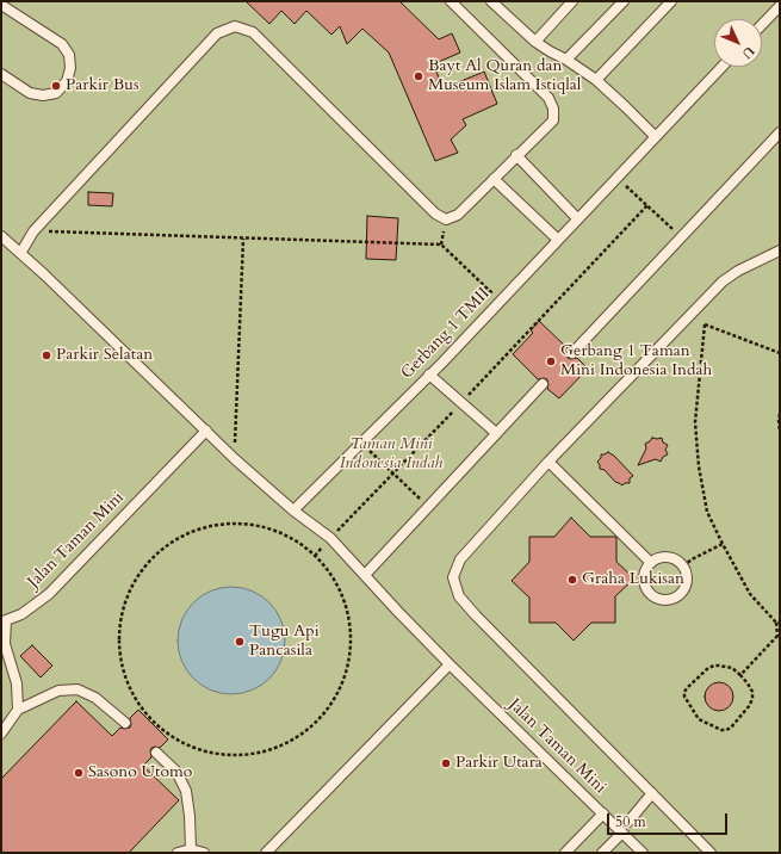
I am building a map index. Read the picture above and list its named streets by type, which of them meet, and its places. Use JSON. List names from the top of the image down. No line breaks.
{"streets":{"lane":["Gerbang 1 TMII","Jalan Taman Mini"]},"crossings":[["Gerbang 1 TMII","Jalan Taman Mini"]],"parks":["Taman Mini Indonesia Indah"],"places":["Bayt Al Quran dan Museum Islam Istiqlal","Parkir Bus","Parkir Selatan","Gerbang 1 Taman Mini Indonesia Indah","Graha Lukisan","Tugu Api Pancasila","Parkir Utara","Sasono Utomo"],"scale_bar":"50 m","north":"bottom right"}
